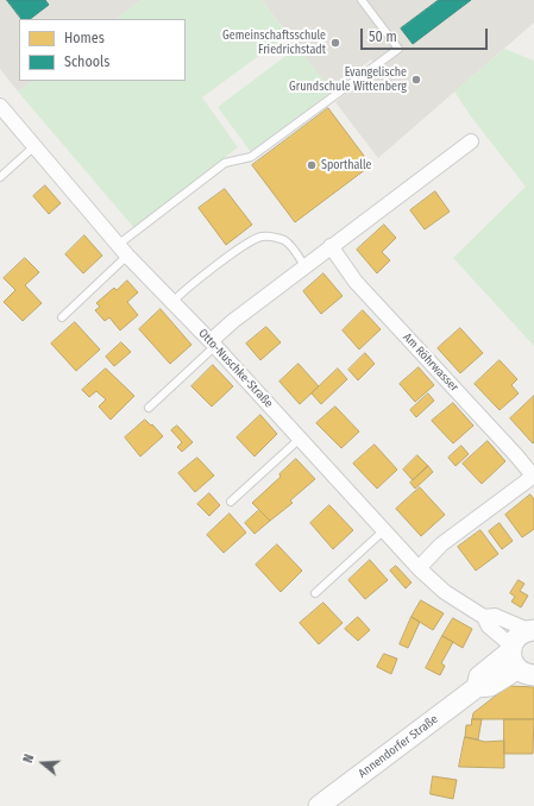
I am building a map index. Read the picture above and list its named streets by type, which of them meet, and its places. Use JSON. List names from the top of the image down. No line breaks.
{"streets":{"main road":["Annendorfer Straße"],"street":["Am Röhrwasser","Otto-Nuschke-Straße"]},"crossings":[["Am Röhrwasser","Otto-Nuschke-Straße"],["Otto-Nuschke-Straße","Annendorfer Straße"]],"places":["Gemeinschaftsschule Friedrichstadt","Evangelische Grundschule Wittenberg","Sporthalle"],"legend":["Homes","Schools"],"scale_bar":"50 m","north":"left"}
